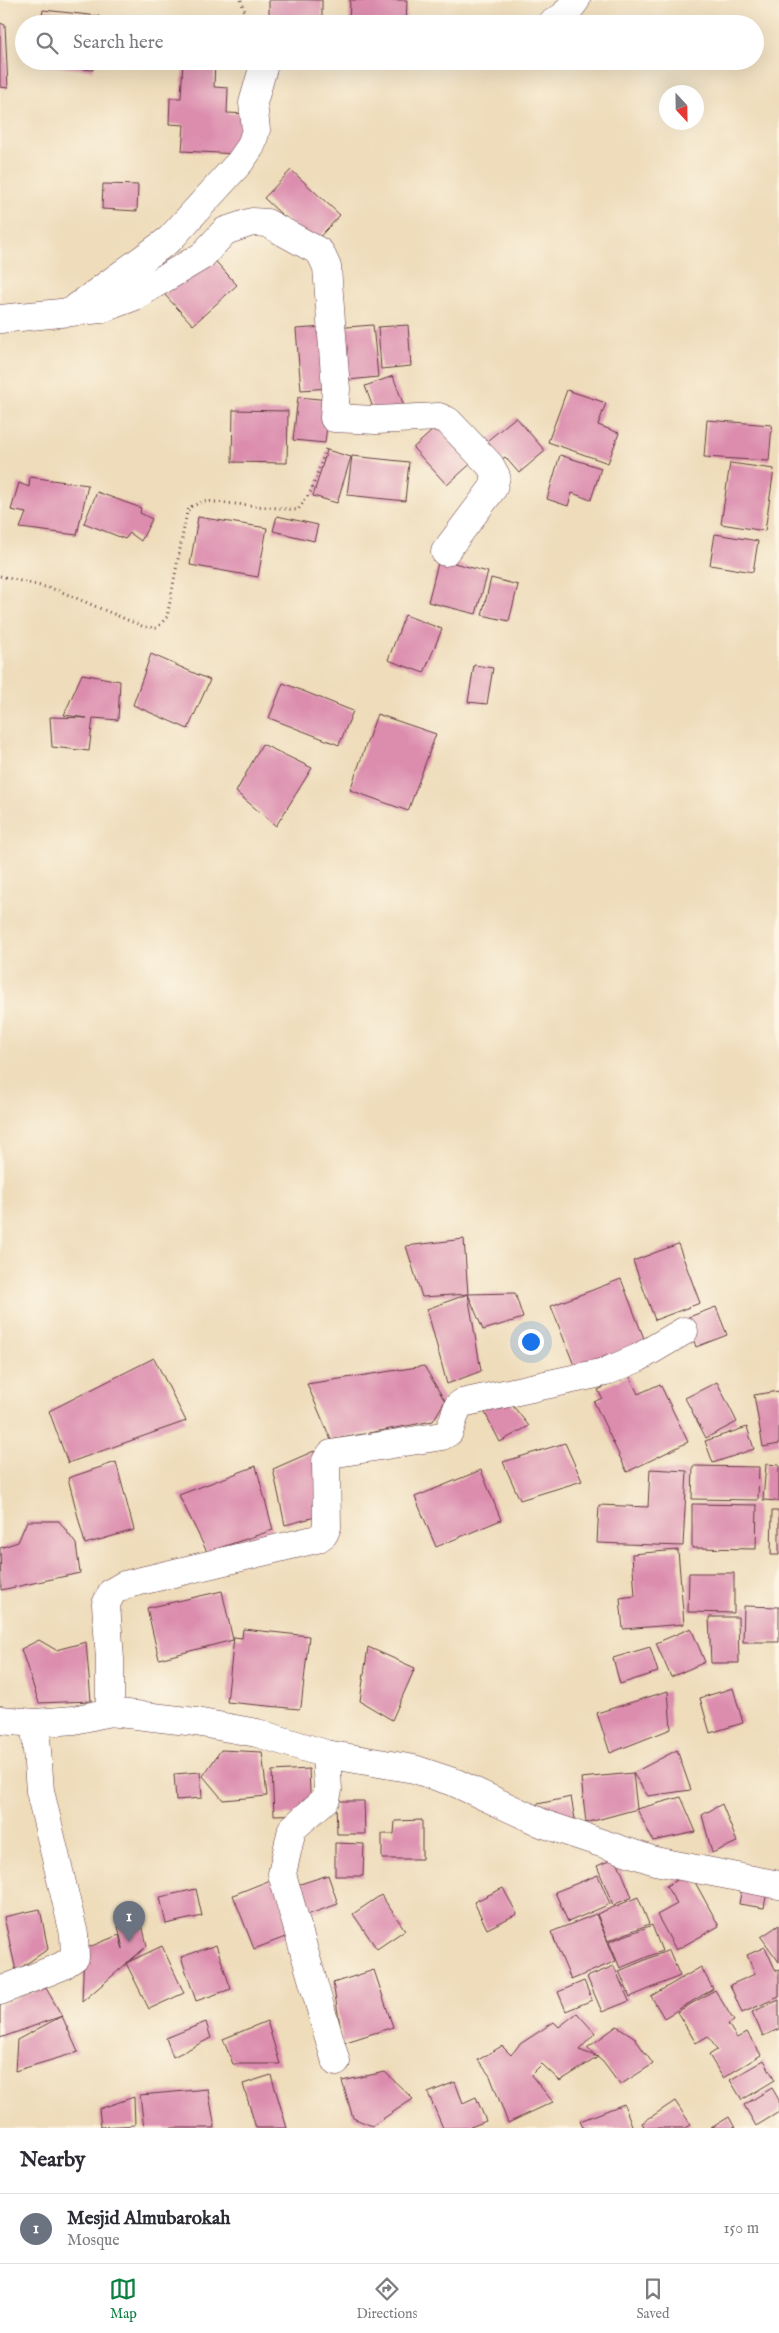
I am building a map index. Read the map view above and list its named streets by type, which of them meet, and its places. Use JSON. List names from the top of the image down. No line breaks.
{"north":"bottom","page":{"search":"Search here","pins":"1","heading":"Nearby","list":[{"mark":"1","name":"Mesjid Almubarokah","note":"Mosque","value":"150 m"}],"nav":["Map","Directions","Saved"]}}
